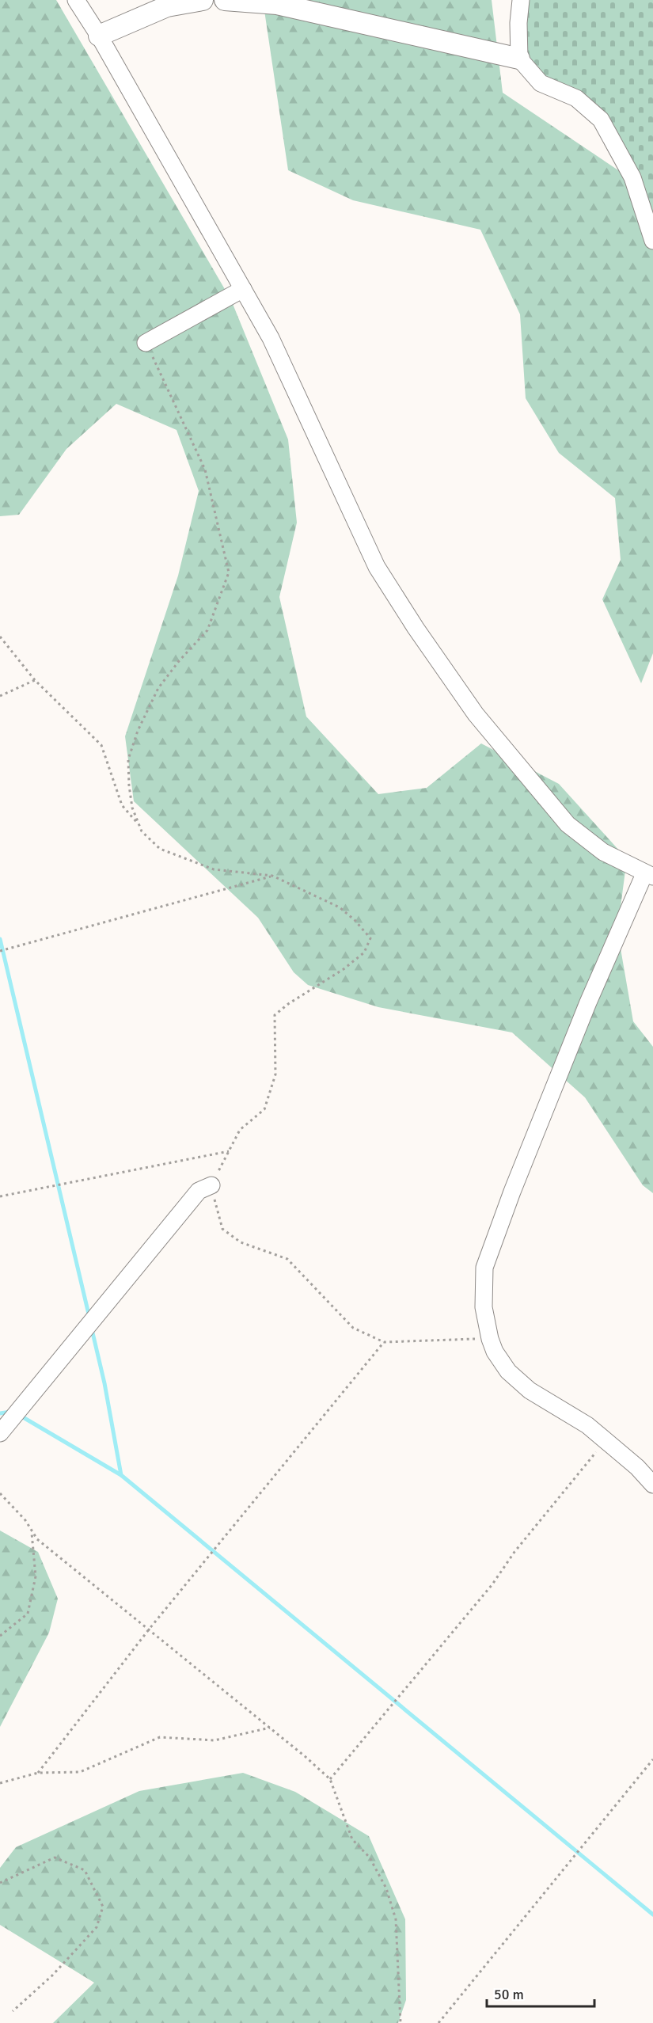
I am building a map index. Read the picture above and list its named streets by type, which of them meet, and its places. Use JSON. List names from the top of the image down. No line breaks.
{"scale_bar":"50 m"}
